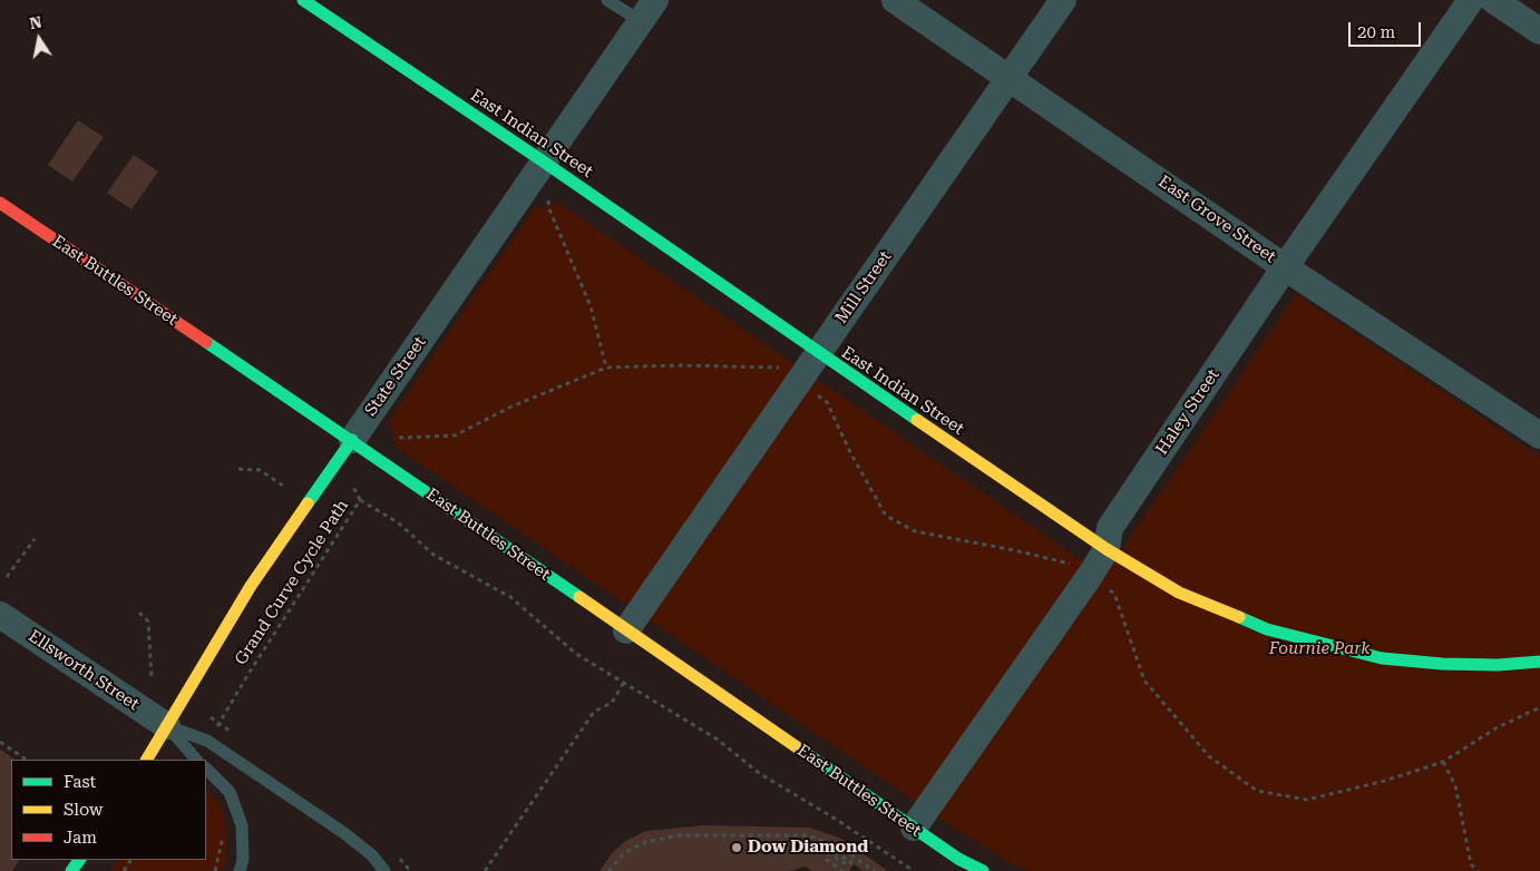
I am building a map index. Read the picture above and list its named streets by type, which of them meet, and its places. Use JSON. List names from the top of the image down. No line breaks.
{"streets":{"main road":["East Indian Street","East Buttles Street","State Street"],"street":["East Grove Street","Mill Street","Haley Street","Ellsworth Street"],"path":["Grand Curve Cycle Path"]},"crossings":[["East Indian Street","Mill Street"],["East Indian Street","State Street"],["East Indian Street","Haley Street"],["East Grove Street","Mill Street"],["East Grove Street","Haley Street"],["East Buttles Street","Mill Street"],["East Buttles Street","State Street"],["East Buttles Street","Haley Street"],["East Buttles Street","Grand Curve Cycle Path"],["Mill Street","Grand Curve Cycle Path"],["State Street","Ellsworth Street"],["Haley Street","Grand Curve Cycle Path"]],"parks":["Fournie Park"],"places":["Dow Diamond"],"legend":["Fast","Slow","Jam"],"scale_bar":"20 m","north":"top"}
